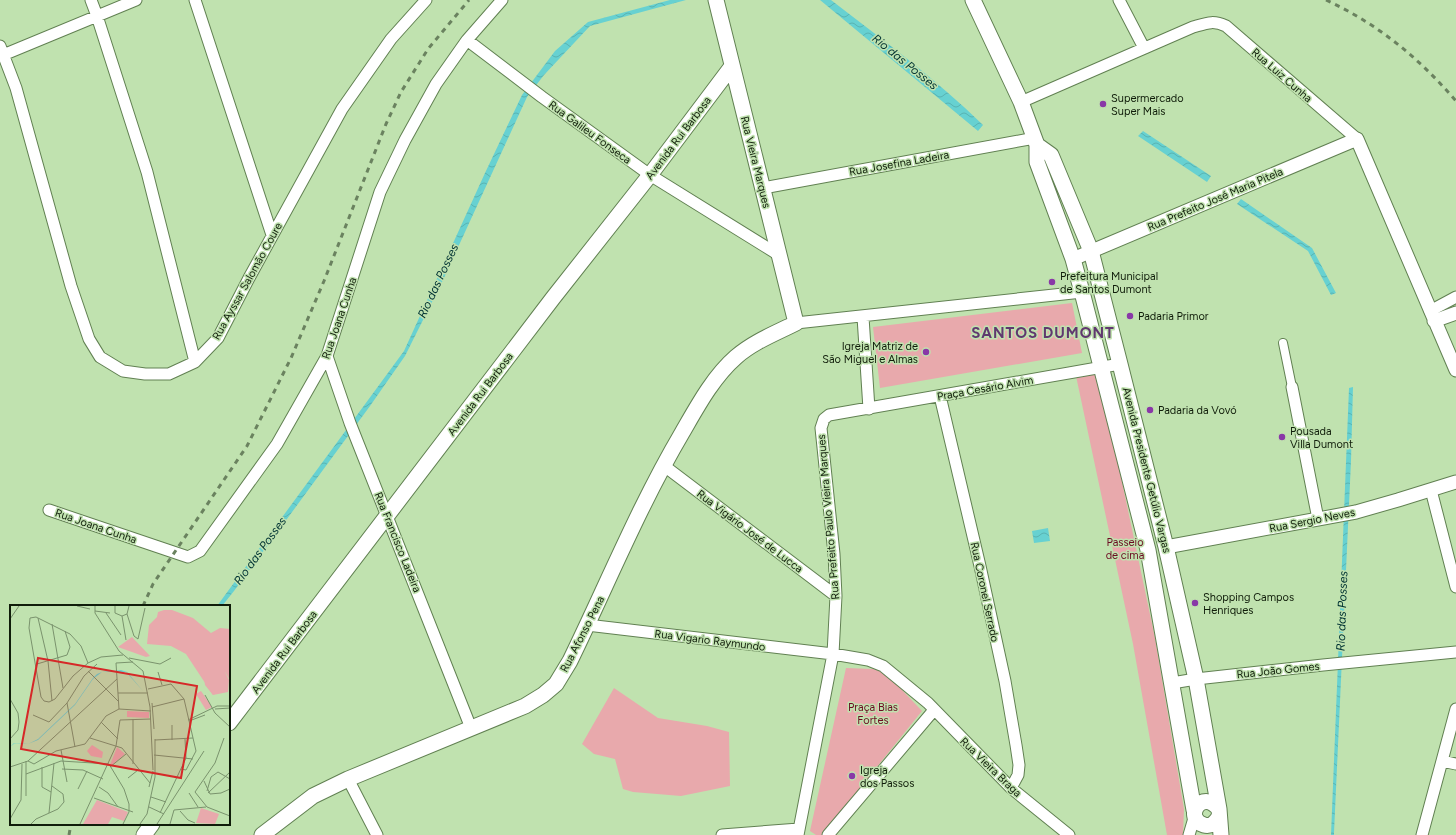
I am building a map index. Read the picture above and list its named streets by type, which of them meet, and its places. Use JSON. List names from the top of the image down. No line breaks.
{"streets":{"main road":["Avenida Rui Barbosa","Rua Vieira Marques","Avenida Presidente Getúlio Vargas","Rua Afonso Pena"],"street":["Rua Luiz Cunha","Rua Galileu Fonseca","Rua Josefina Ladeira","Rua Prefeito José Maria Pitela","Rua Ayssar Salomão Coure","Rua Joana Cunha","Praça Cesário Alvim","Rua Prefeito Paulo Vieira Marques","Rua Sergio Neves","Rua Vigário José de Lucca","Rua Francisco Ladeira","Rua Coronel Serrado","Rua Vigario Raymundo","Rua João Gomes","Rua Vieira Braga"]},"crossings":[["Rua Luiz Cunha","Rua Prefeito José Maria Pitela"],["Rua Luiz Cunha","Avenida Presidente Getúlio Vargas"],["Rua Galileu Fonseca","Avenida Rui Barbosa"],["Rua Galileu Fonseca","Rua Vieira Marques"],["Rua Galileu Fonseca","Rua Joana Cunha"],["Avenida Rui Barbosa","Rua Vieira Marques"],["Avenida Rui Barbosa","Rua Francisco Ladeira"],["Rua Vieira Marques","Rua Josefina Ladeira"],["Rua Vieira Marques","Rua Afonso Pena"],["Rua Josefina Ladeira","Avenida Presidente Getúlio Vargas"],["Rua Prefeito José Maria Pitela","Avenida Presidente Getúlio Vargas"],["Rua Joana Cunha","Rua Francisco Ladeira"],["Praça Cesário Alvim","Avenida Presidente Getúlio Vargas"],["Praça Cesário Alvim","Rua Prefeito Paulo Vieira Marques"],["Praça Cesário Alvim","Rua Coronel Serrado"],["Avenida Presidente Getúlio Vargas","Rua Sergio Neves"],["Avenida Presidente Getúlio Vargas","Rua João Gomes"],["Rua Prefeito Paulo Vieira Marques","Rua Vigário José de Lucca"],["Rua Prefeito Paulo Vieira Marques","Rua Vigario Raymundo"],["Rua Vigário José de Lucca","Rua Afonso Pena"],["Rua Francisco Ladeira","Rua Afonso Pena"],["Rua Coronel Serrado","Rua Vieira Braga"],["Rua Afonso Pena","Rua Vigario Raymundo"]],"districts":["SANTOS DUMONT"],"water":["Rio das Posses"],"parks":["Passeio de cima","Praça Bias Fortes"],"places":["Supermercado Super Mais","Prefeitura Municipal de Santos Dumont","Padaria Primor","Igreja Matriz de São Miguel e Almas","Padaria da Vovó","Pousada Villa Dumont","Shopping Campos Henriques","Igreja dos Passos"]}
